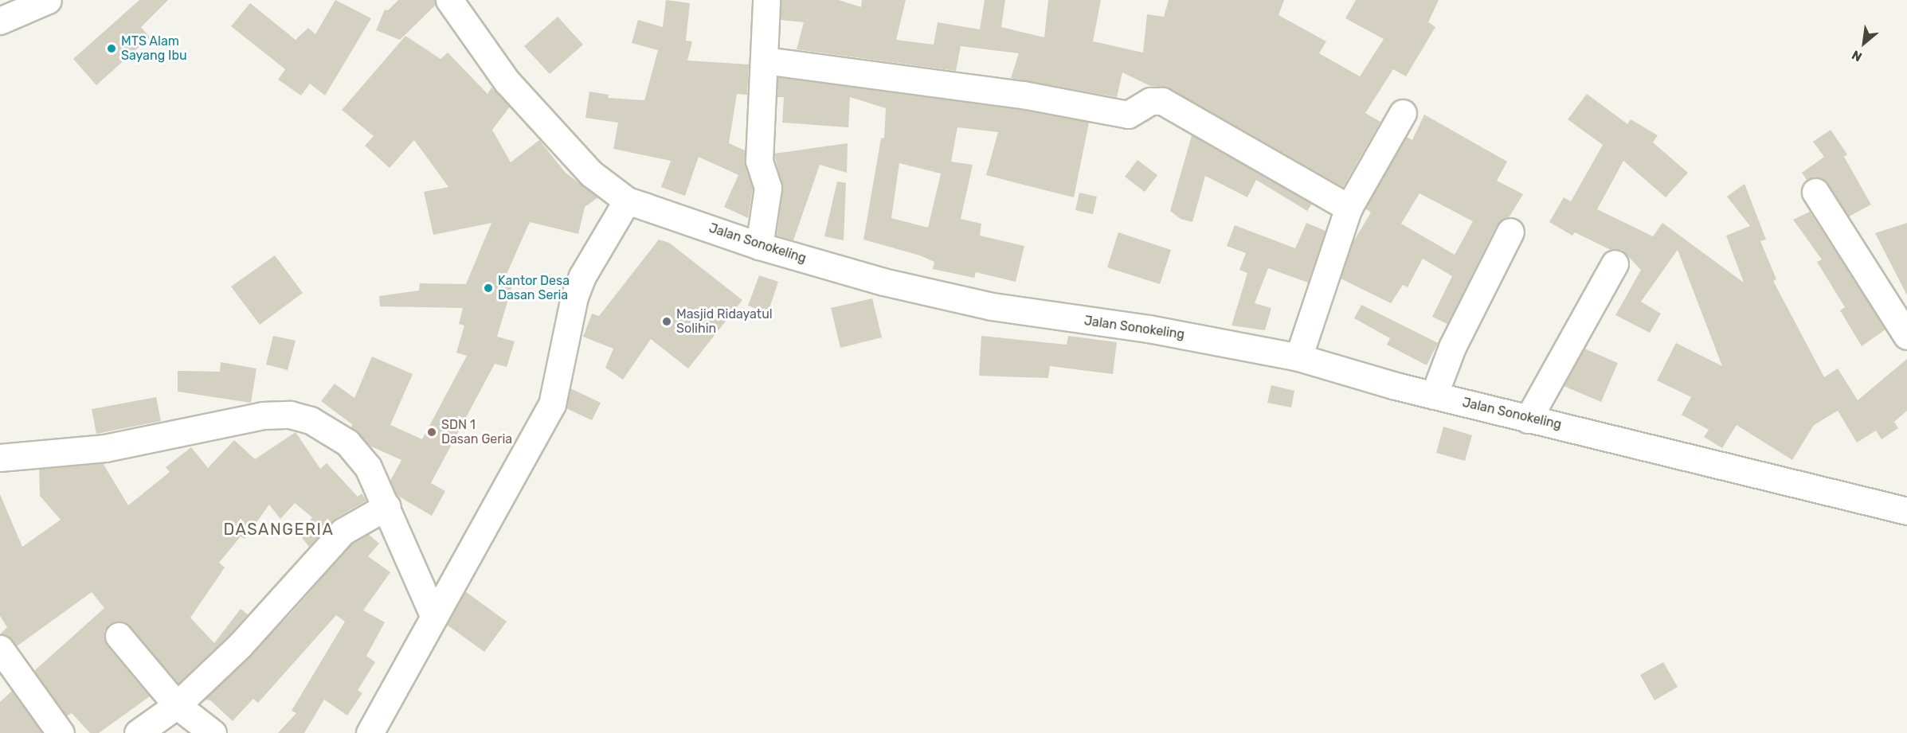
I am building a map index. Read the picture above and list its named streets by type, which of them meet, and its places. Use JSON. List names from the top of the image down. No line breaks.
{"streets":{"street":["Jalan Sonokeling"]},"districts":["DASANGERIA"],"places":["MTS Alam Sayang Ibu","Kantor Desa Dasan Seria","Masjid Ridayatul Solihin","SDN 1 Dasan Geria"],"north":"bottom left"}
